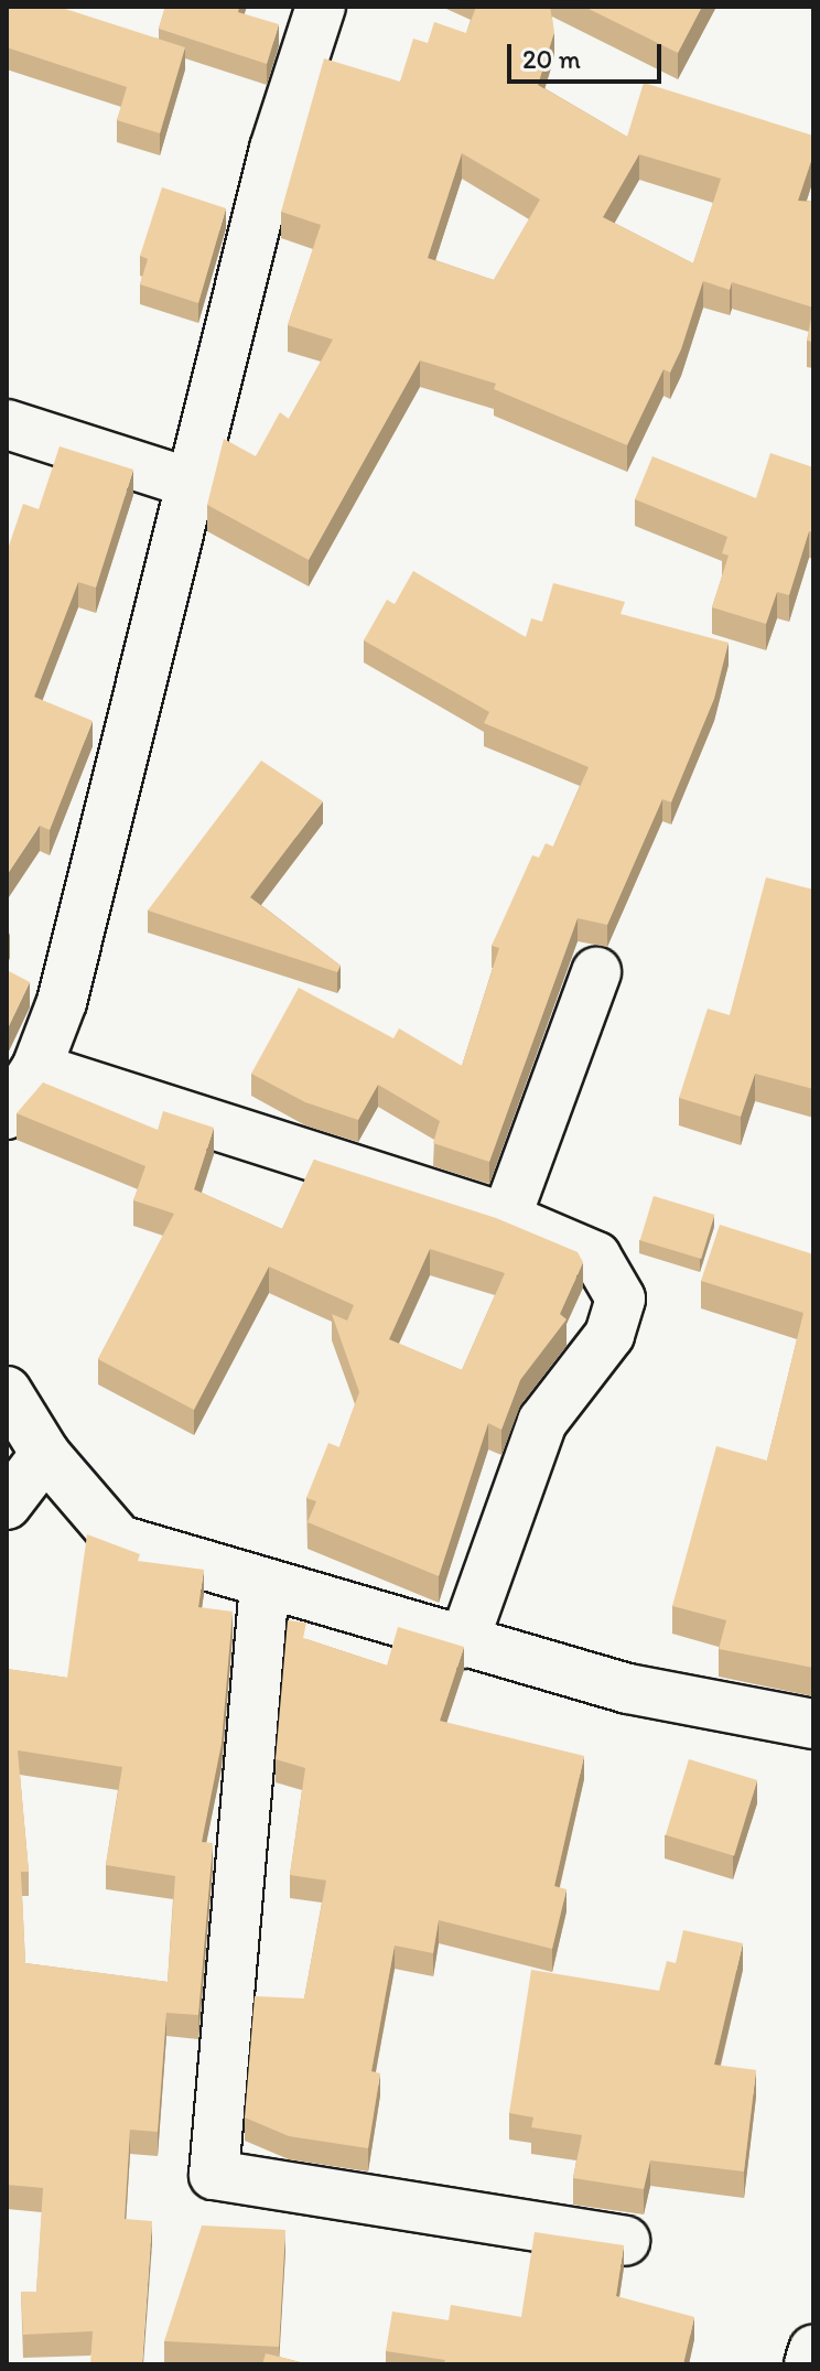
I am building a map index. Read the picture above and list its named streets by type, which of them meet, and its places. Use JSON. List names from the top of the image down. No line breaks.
{"scale_bar":"20 m"}
